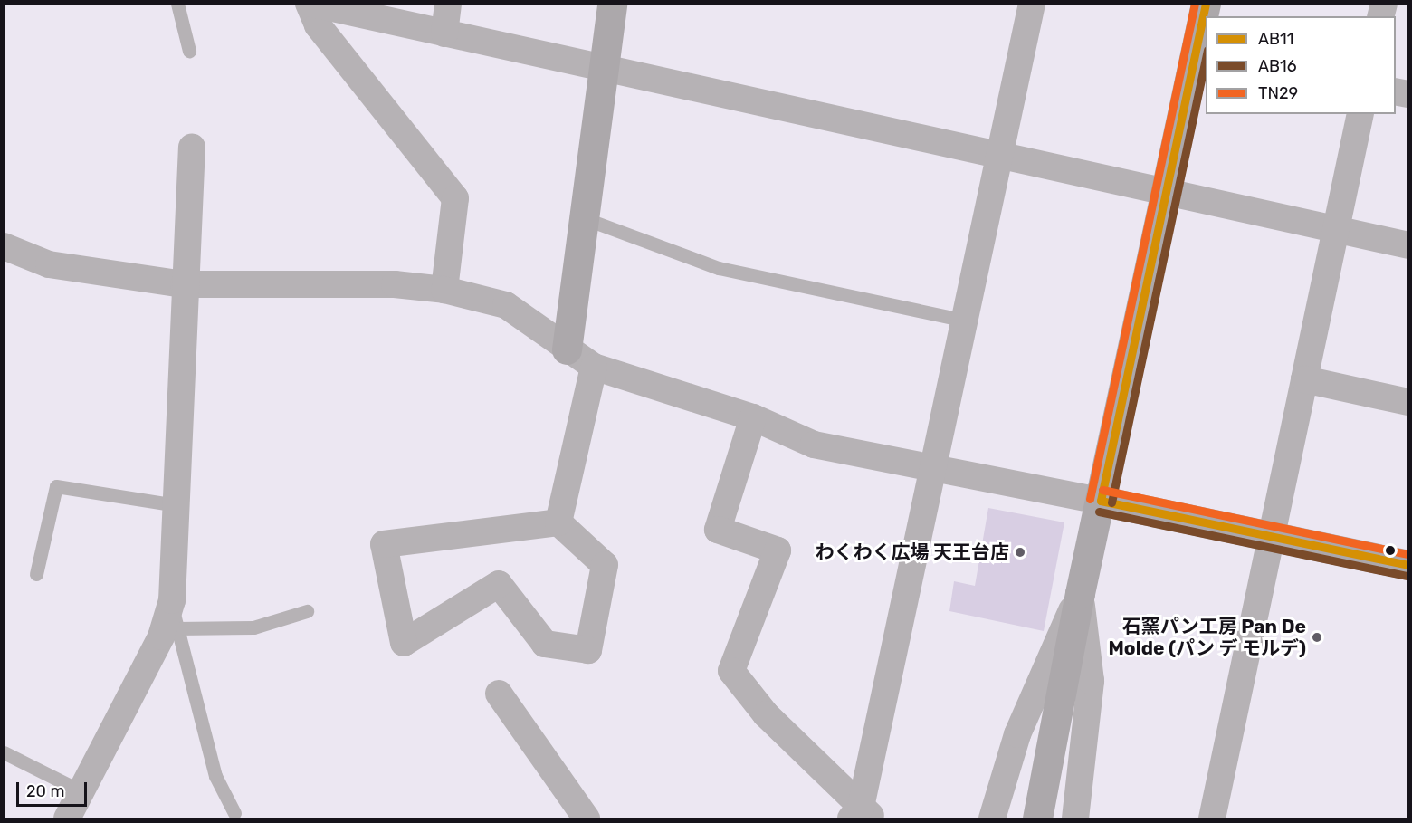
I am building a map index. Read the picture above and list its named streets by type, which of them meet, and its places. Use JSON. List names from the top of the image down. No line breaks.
{"places":["わくわく広場 天王台店","石窯パン工房 Pan De Molde (パン デ モルデ)"],"lines":["transit line AB11","transit line TN29","transit line AB16"],"legend":["AB11","AB16","TN29"],"scale_bar":"20 m"}
